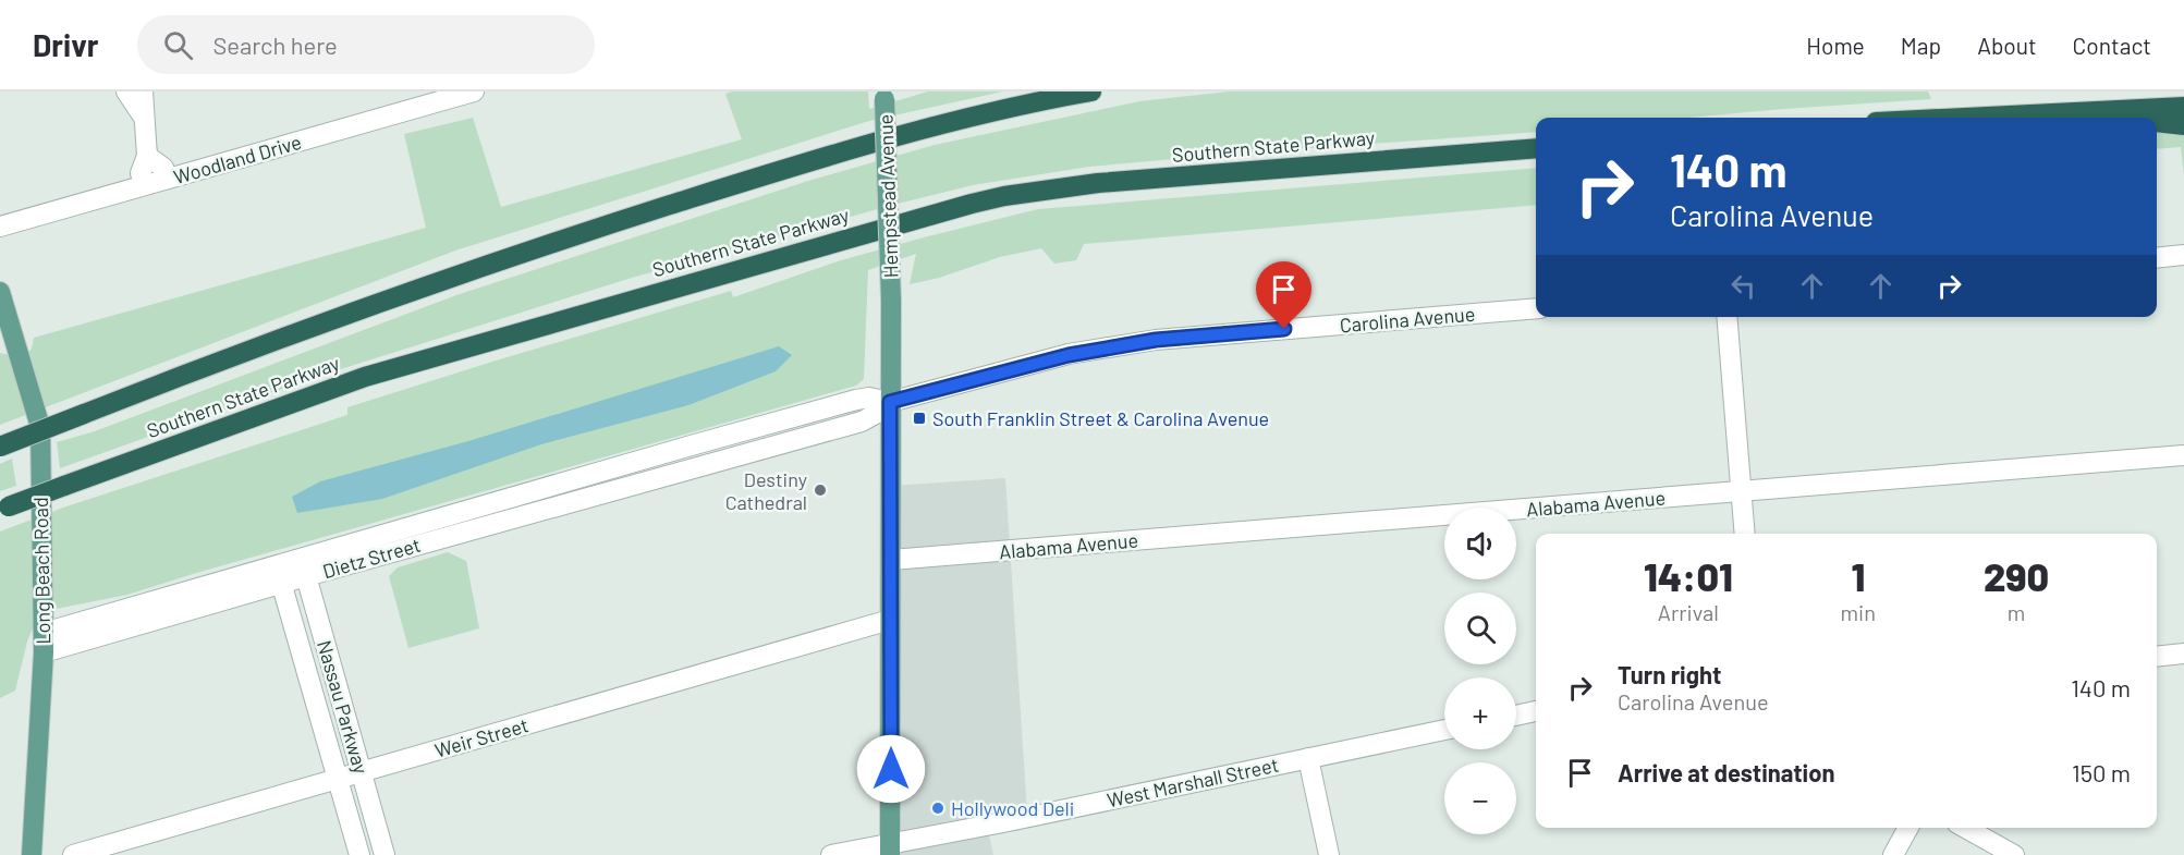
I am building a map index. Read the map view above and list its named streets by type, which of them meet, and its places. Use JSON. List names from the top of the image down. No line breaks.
{"streets":{"highway":["Southern State Parkway"],"main road":["Hempstead Avenue","Long Beach Road"],"street":["Woodland Drive","Carolina Avenue","Alabama Avenue","Dietz Street","Nassau Parkway","Weir Street","West Marshall Street"]},"crossings":[["Hempstead Avenue","Carolina Avenue"],["Hempstead Avenue","Alabama Avenue"],["Hempstead Avenue","Dietz Street"],["Hempstead Avenue","Weir Street"],["Hempstead Avenue","West Marshall Street"],["Carolina Avenue","Dietz Street"],["Dietz Street","Long Beach Road"],["Dietz Street","Nassau Parkway"],["Nassau Parkway","Weir Street"]],"places":{"transit":["South Franklin Street & Carolina Avenue"],"other":["Destiny Cathedral","Hollywood Deli"]},"page":{"header":"Drivr","search":"Search here","nav":["Home","Map","About","Contact"],"turn":["140 m","Carolina Avenue"],"map_buttons":["+","−"],"eta":["14:01","Arrival","1","min","290","m"],"list":[{"name":"Turn right","note":"Carolina Avenue","value":"140 m"},{"name":"Arrive at destination","value":"150 m"}]}}
